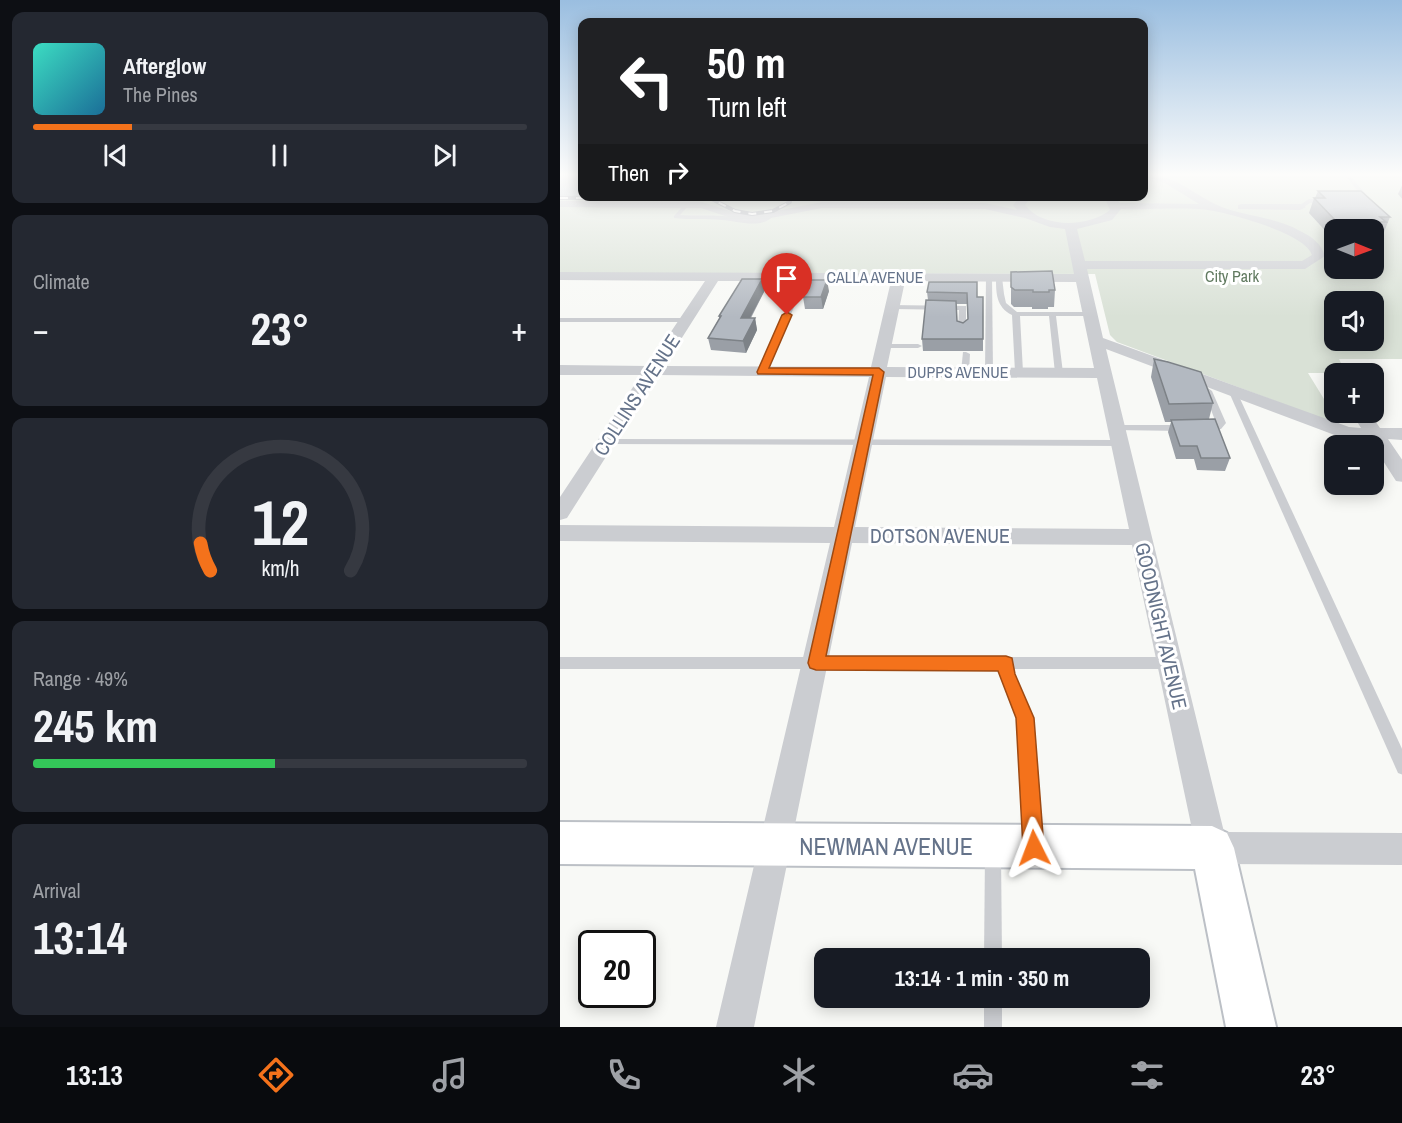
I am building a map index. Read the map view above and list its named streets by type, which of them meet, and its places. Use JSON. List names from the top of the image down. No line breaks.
{"streets":{"street":["CALLA AVENUE","DUPPS AVENUE","COLLINS AVENUE","DOTSON AVENUE","GOODNIGHT AVENUE","NEWMAN AVENUE"]},"crossings":[["CALLA AVENUE","COLLINS AVENUE"],["CALLA AVENUE","GOODNIGHT AVENUE"],["DUPPS AVENUE","COLLINS AVENUE"],["DUPPS AVENUE","GOODNIGHT AVENUE"],["DOTSON AVENUE","GOODNIGHT AVENUE"],["GOODNIGHT AVENUE","NEWMAN AVENUE"]],"parks":["City Park"],"north":"right","page":{"turn":["50 m","Turn left"],"song":["Afterglow","The Pines"],"then":"Then","tile":["Climate",["Range · 49%","245 km"],["Arrival","13:14"]],"map_buttons":["+","−"],"heat":["−","23°","+"],"limit":"20","trip":"13:14 · 1 min · 350 m","tabs":["13:13","23°"],"gauge":["12","km/h"]}}
